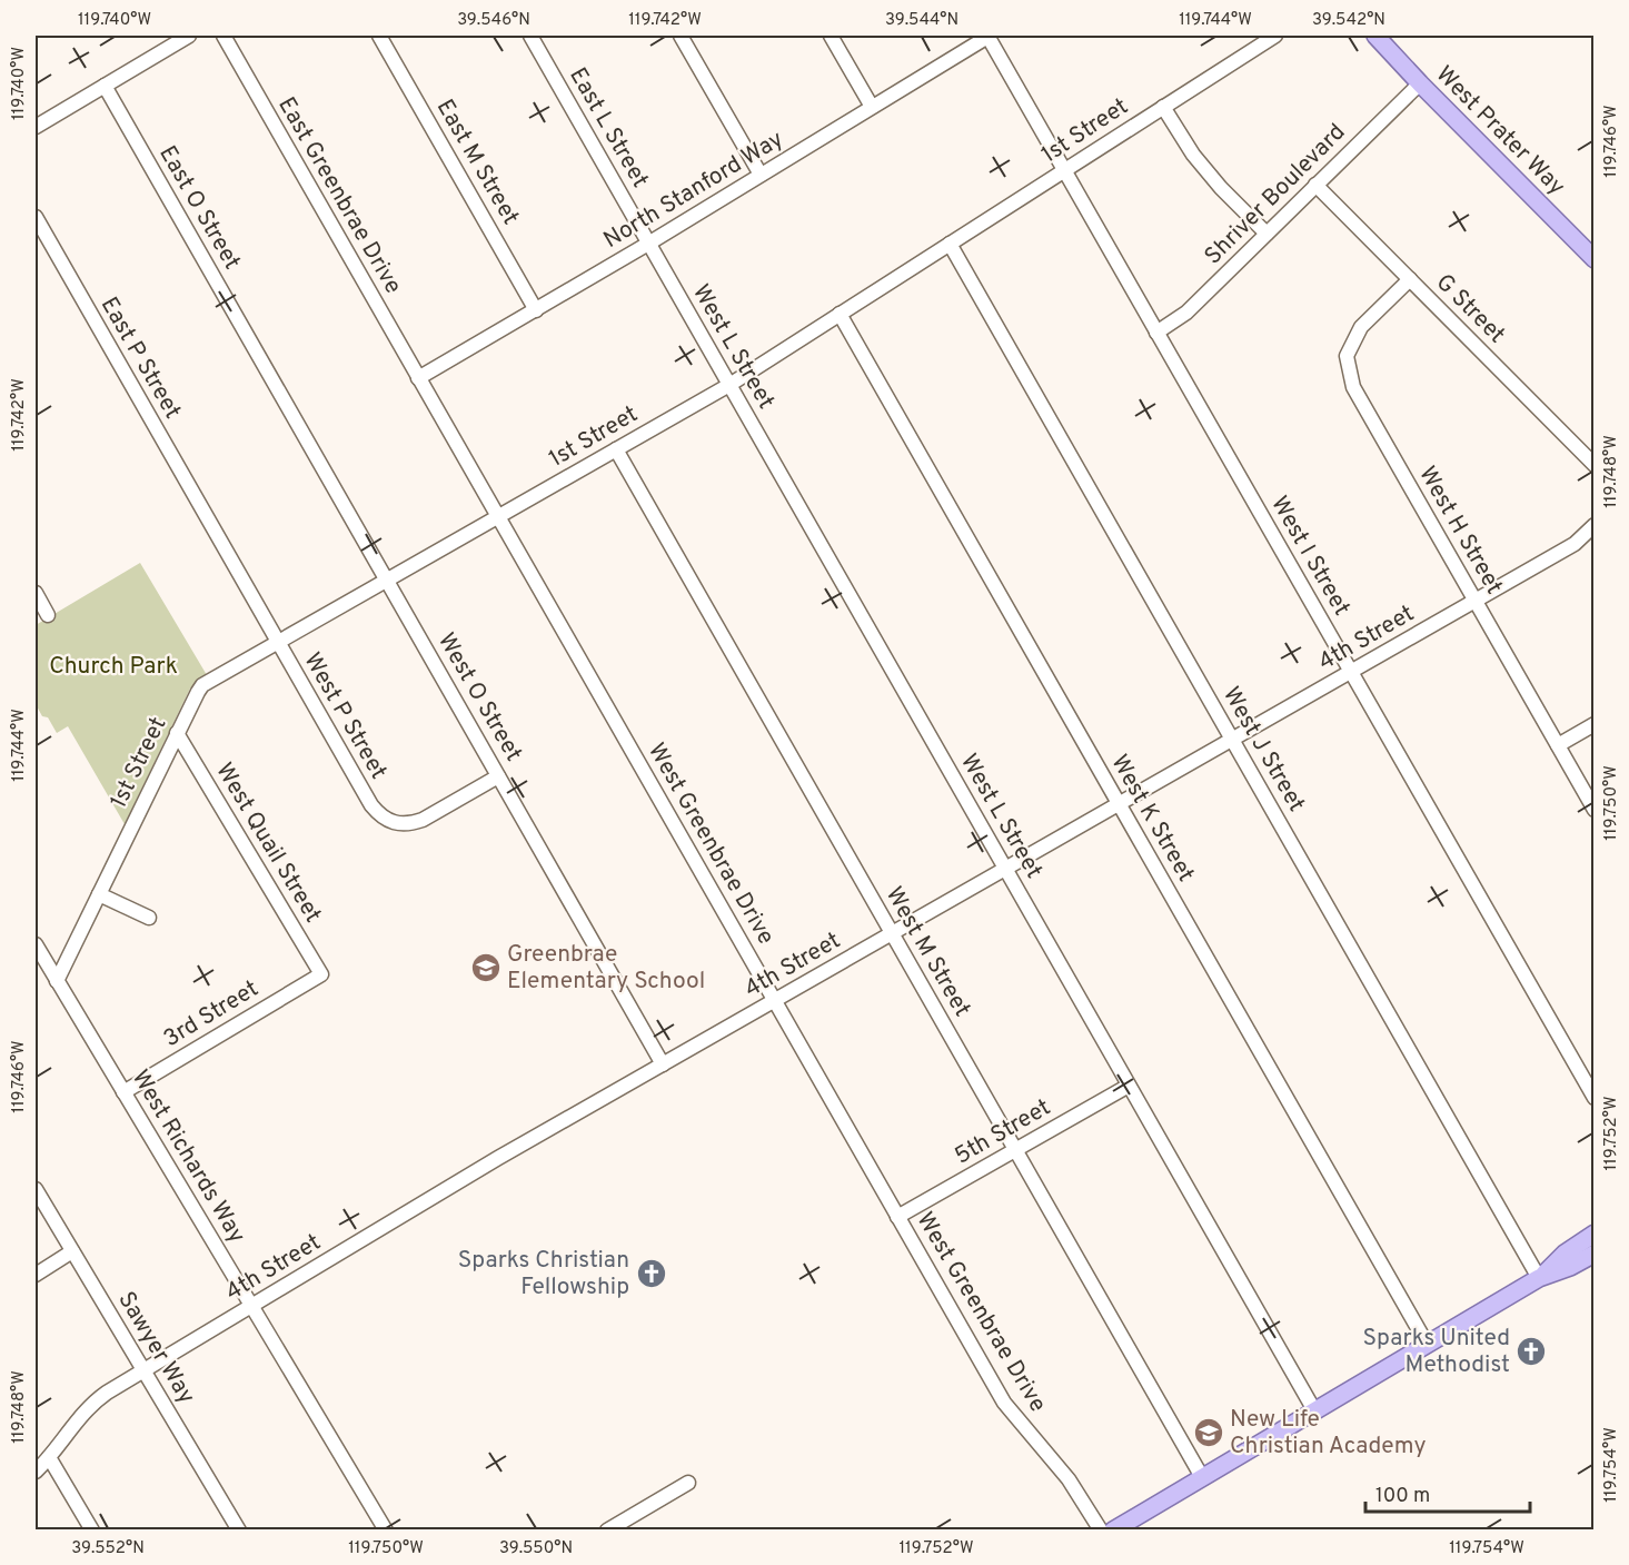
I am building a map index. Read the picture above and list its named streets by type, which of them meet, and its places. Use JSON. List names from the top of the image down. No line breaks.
{"streets":{"main road":["West Prater Way"],"street":["East L Street","1st Street","East M Street","North Stanford Way","Shriver Boulevard","East Greenbrae Drive","East O Street","G Street","West L Street","East P Street","West H Street","West I Street","4th Street","West O Street","West P Street","West J Street","West K Street","West Quail Street","West Greenbrae Drive","West M Street","3rd Street","5th Street","West Richards Way","Sawyer Way"]},"crossings":[["East L Street","North Stanford Way"],["East L Street","West L Street"],["1st Street","West L Street"],["1st Street","West I Street"],["1st Street","West O Street"],["1st Street","West P Street"],["1st Street","West J Street"],["1st Street","West K Street"],["1st Street","West Quail Street"],["1st Street","West Greenbrae Drive"],["1st Street","West M Street"],["1st Street","West Richards Way"],["West Prater Way","Shriver Boulevard"],["East M Street","North Stanford Way"],["North Stanford Way","East Greenbrae Drive"],["North Stanford Way","West L Street"],["North Stanford Way","West I Street"],["North Stanford Way","West Greenbrae Drive"],["Shriver Boulevard","G Street"],["Shriver Boulevard","West I Street"],["East Greenbrae Drive","West Greenbrae Drive"],["East O Street","West O Street"],["G Street","West H Street"],["West L Street","4th Street"],["West L Street","5th Street"],["East P Street","West P Street"],["West H Street","4th Street"],["West I Street","4th Street"],["4th Street","West O Street"],["4th Street","West J Street"],["4th Street","West K Street"],["4th Street","West Greenbrae Drive"],["4th Street","West M Street"],["4th Street","West Richards Way"],["4th Street","Sawyer Way"],["West O Street","West P Street"],["West Quail Street","3rd Street"],["West Greenbrae Drive","5th Street"],["West M Street","5th Street"],["3rd Street","West Richards Way"]],"parks":["Church Park"],"places":{"school or university":["Greenbrae Elementary School","New Life Christian Academy"],"church":["Sparks Christian Fellowship","Sparks United Methodist"]},"scale_bar":"100 m","coordinates":["119.740°W","39.546°N","119.742°W","39.544°N","119.744°W","39.542°N","119.746°W","119.748°W","119.750°W","119.752°W","119.754°W","39.552°N","39.550°N"]}
